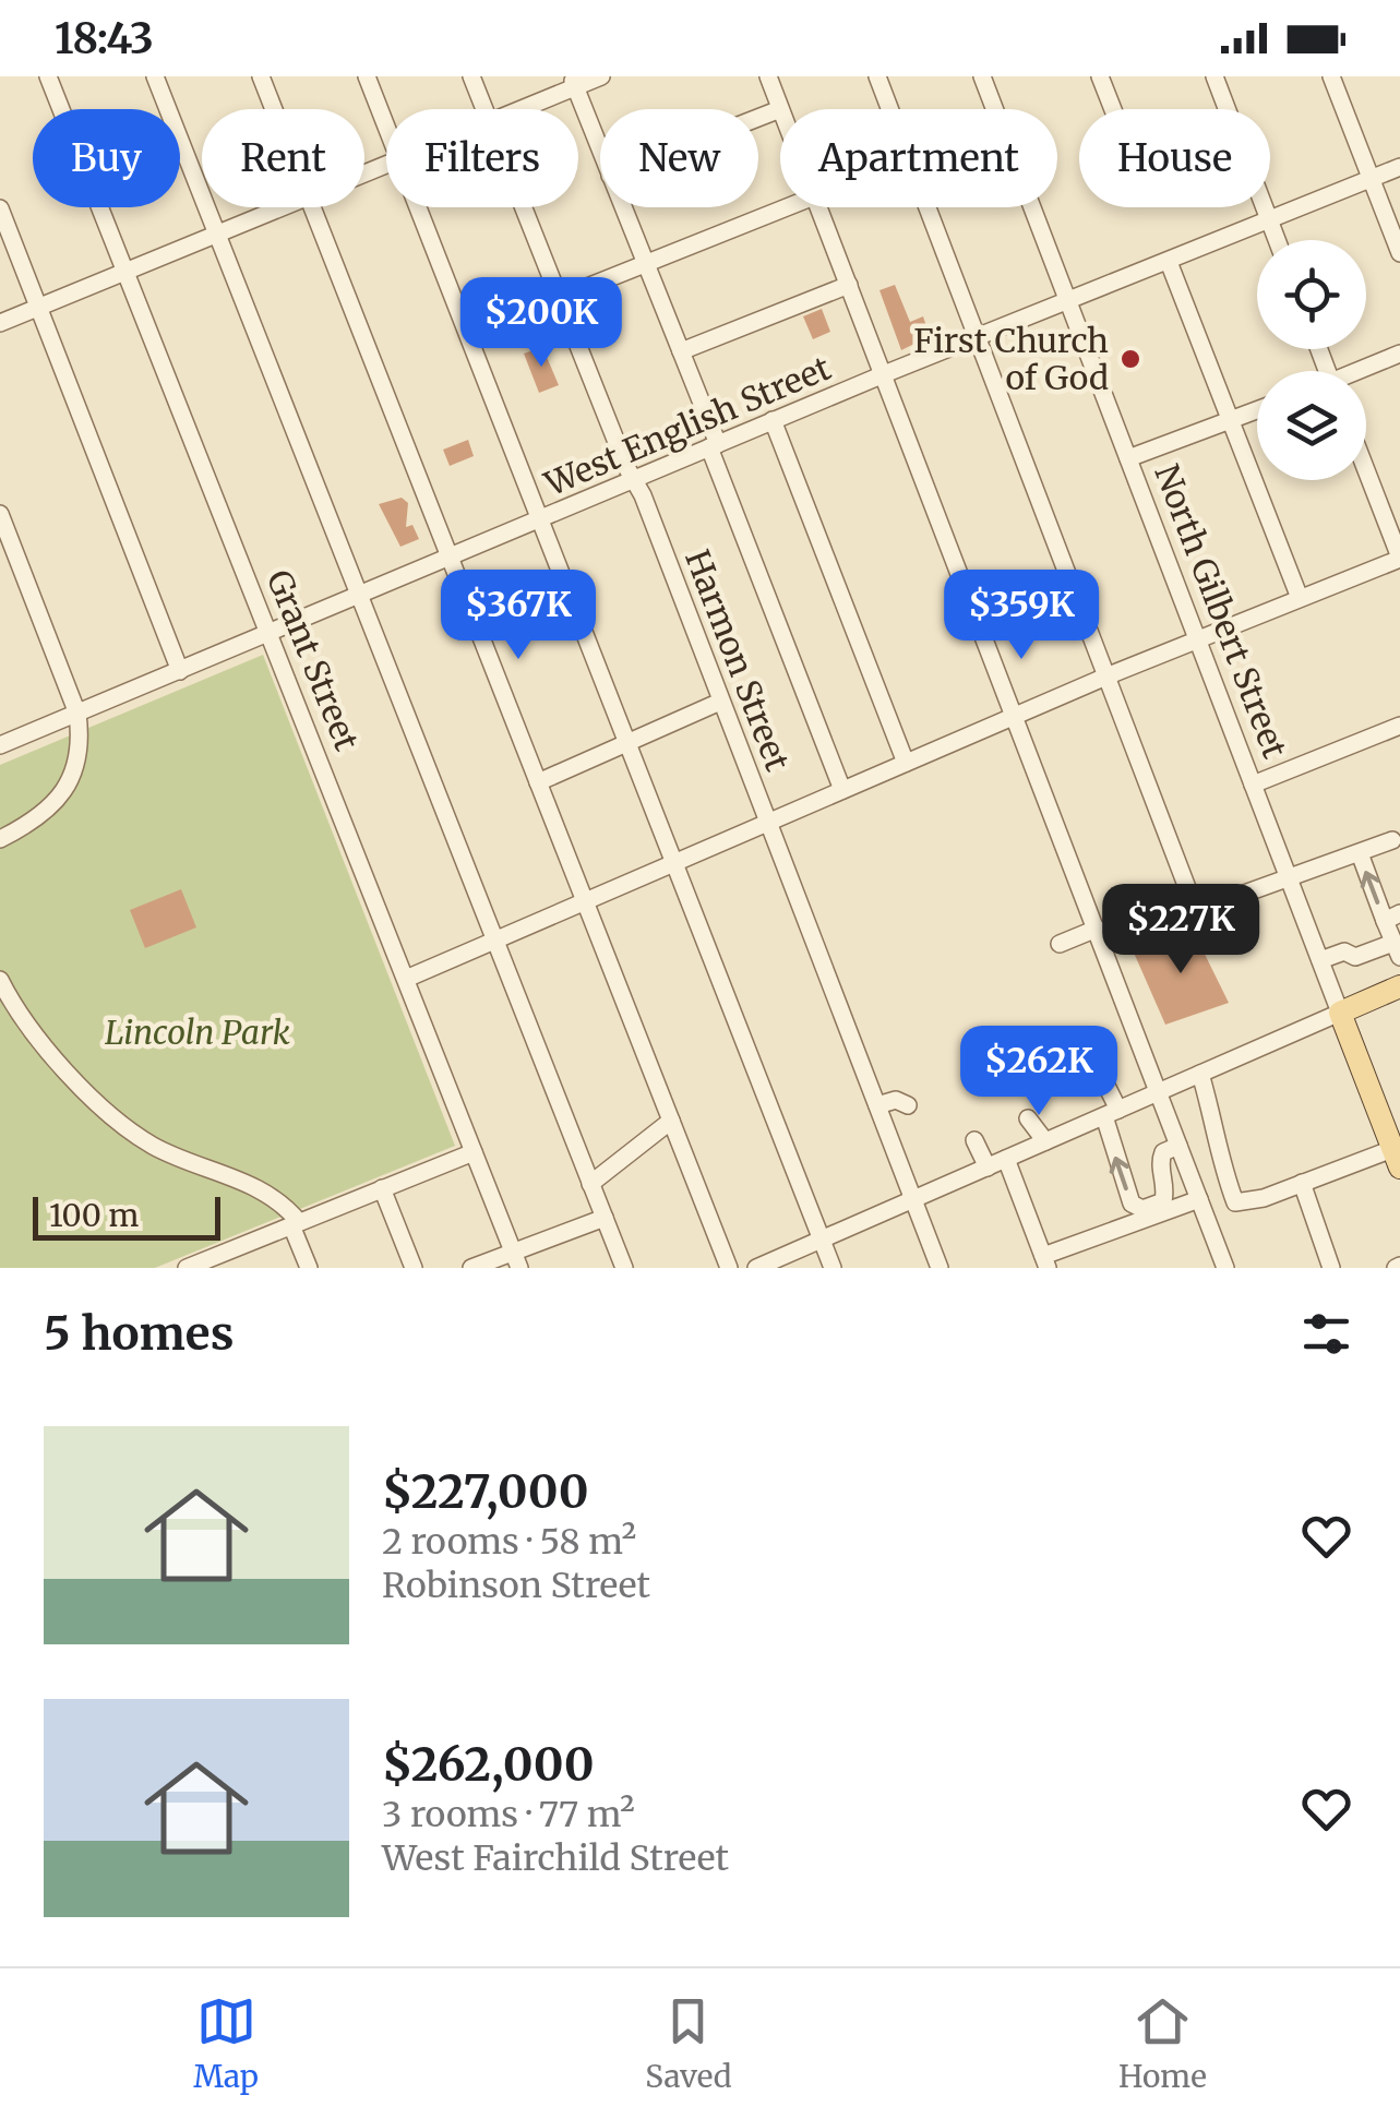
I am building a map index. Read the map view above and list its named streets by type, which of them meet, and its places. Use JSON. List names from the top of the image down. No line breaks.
{"streets":{"main road":["North Gilbert Street"],"street":["West English Street","Grant Street","Harmon Street"]},"crossings":[["West English Street","North Gilbert Street"],["West English Street","Grant Street"],["West English Street","Harmon Street"]],"parks":["Lincoln Park"],"places":["First Church of God"],"scale_bar":"100 m","page":{"status":"18:43","chip":["Buy","Rent","Filters","New","Apartment","House"],"price":["$200K","$367K","$359K","$227K","$262K"],"scale":"100 m","heading":"5 homes","list":[{"name":"$227,000","note":"2 rooms · 58 m² · Robinson Street"},{"name":"$262,000","note":"3 rooms · 77 m² · West Fairchild Street"}],"tabs":["Map","Saved","Home"]}}
